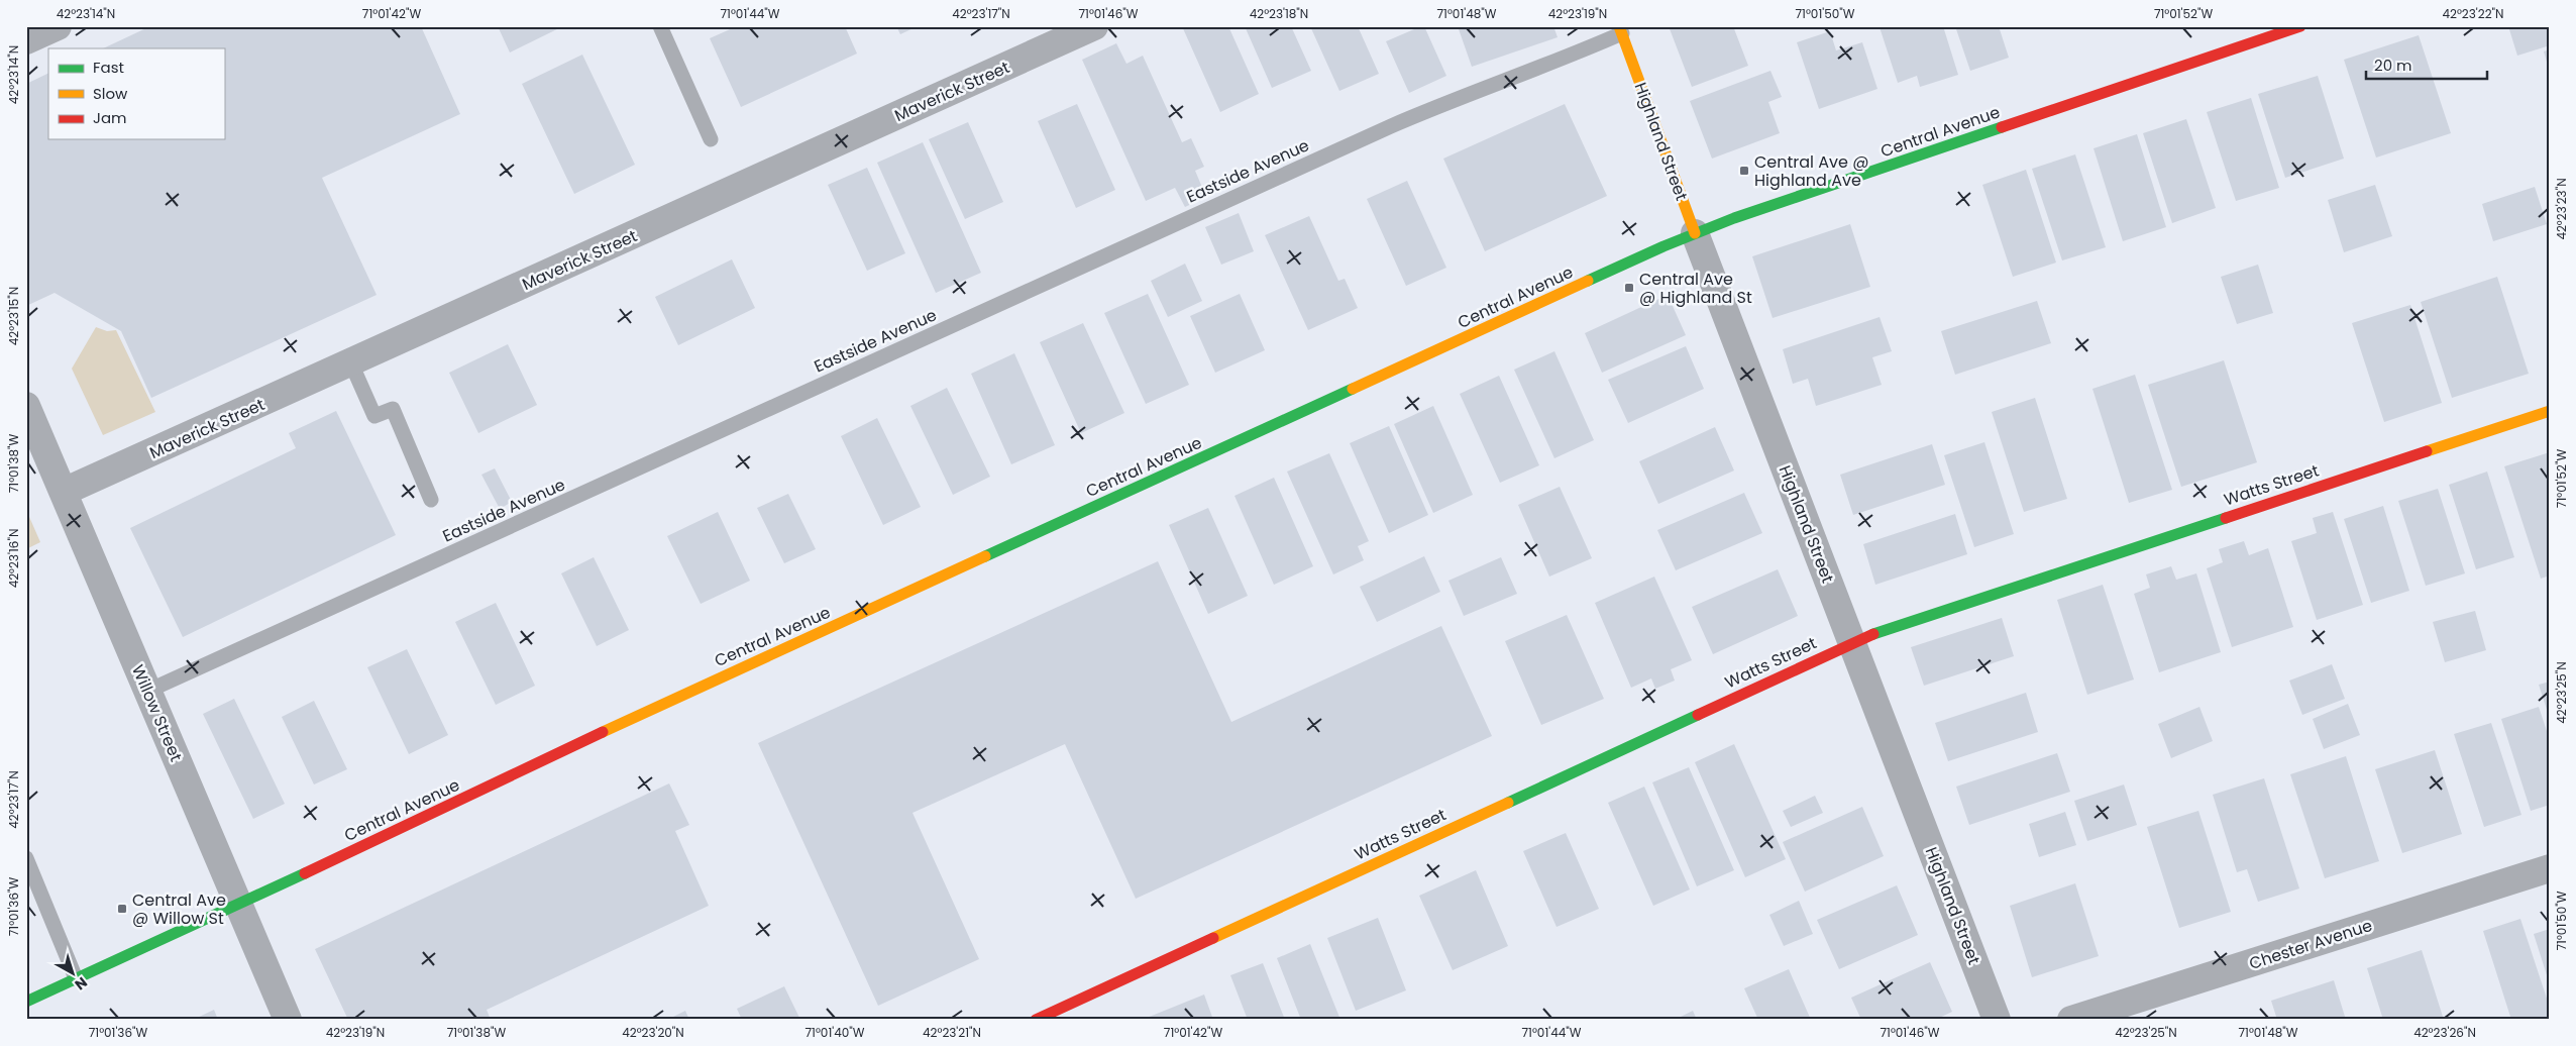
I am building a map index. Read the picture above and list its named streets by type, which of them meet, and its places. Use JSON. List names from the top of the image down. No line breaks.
{"streets":{"street":["Maverick Street","Central Avenue","Highland Street","Watts Street","Willow Street","Chester Avenue"],"lane":["Eastside Avenue"]},"crossings":[["Maverick Street","Willow Street"],["Central Avenue","Highland Street"],["Central Avenue","Willow Street"],["Highland Street","Eastside Avenue"],["Highland Street","Watts Street"],["Eastside Avenue","Willow Street"]],"places":{"transit":["Central Ave @ Highland Ave","Central Ave @ Highland St","Central Ave @ Willow St"]},"legend":["Fast","Slow","Jam"],"scale_bar":"20 m","north":"bottom right","coordinates":["42°23'14\"N","71°01'42\"W","71°01'44\"W","42°23'17\"N","71°01'46\"W","42°23'18\"N","71°01'48\"W","42°23'19\"N","71°01'50\"W","71°01'52\"W","42°23'22\"N","42°23'23\"N","42°23'15\"N","71°01'38\"W","42°23'16\"N","42°23'25\"N","71°01'36\"W","42°23'20\"N","71°01'40\"W","42°23'21\"N","42°23'26\"N"]}
